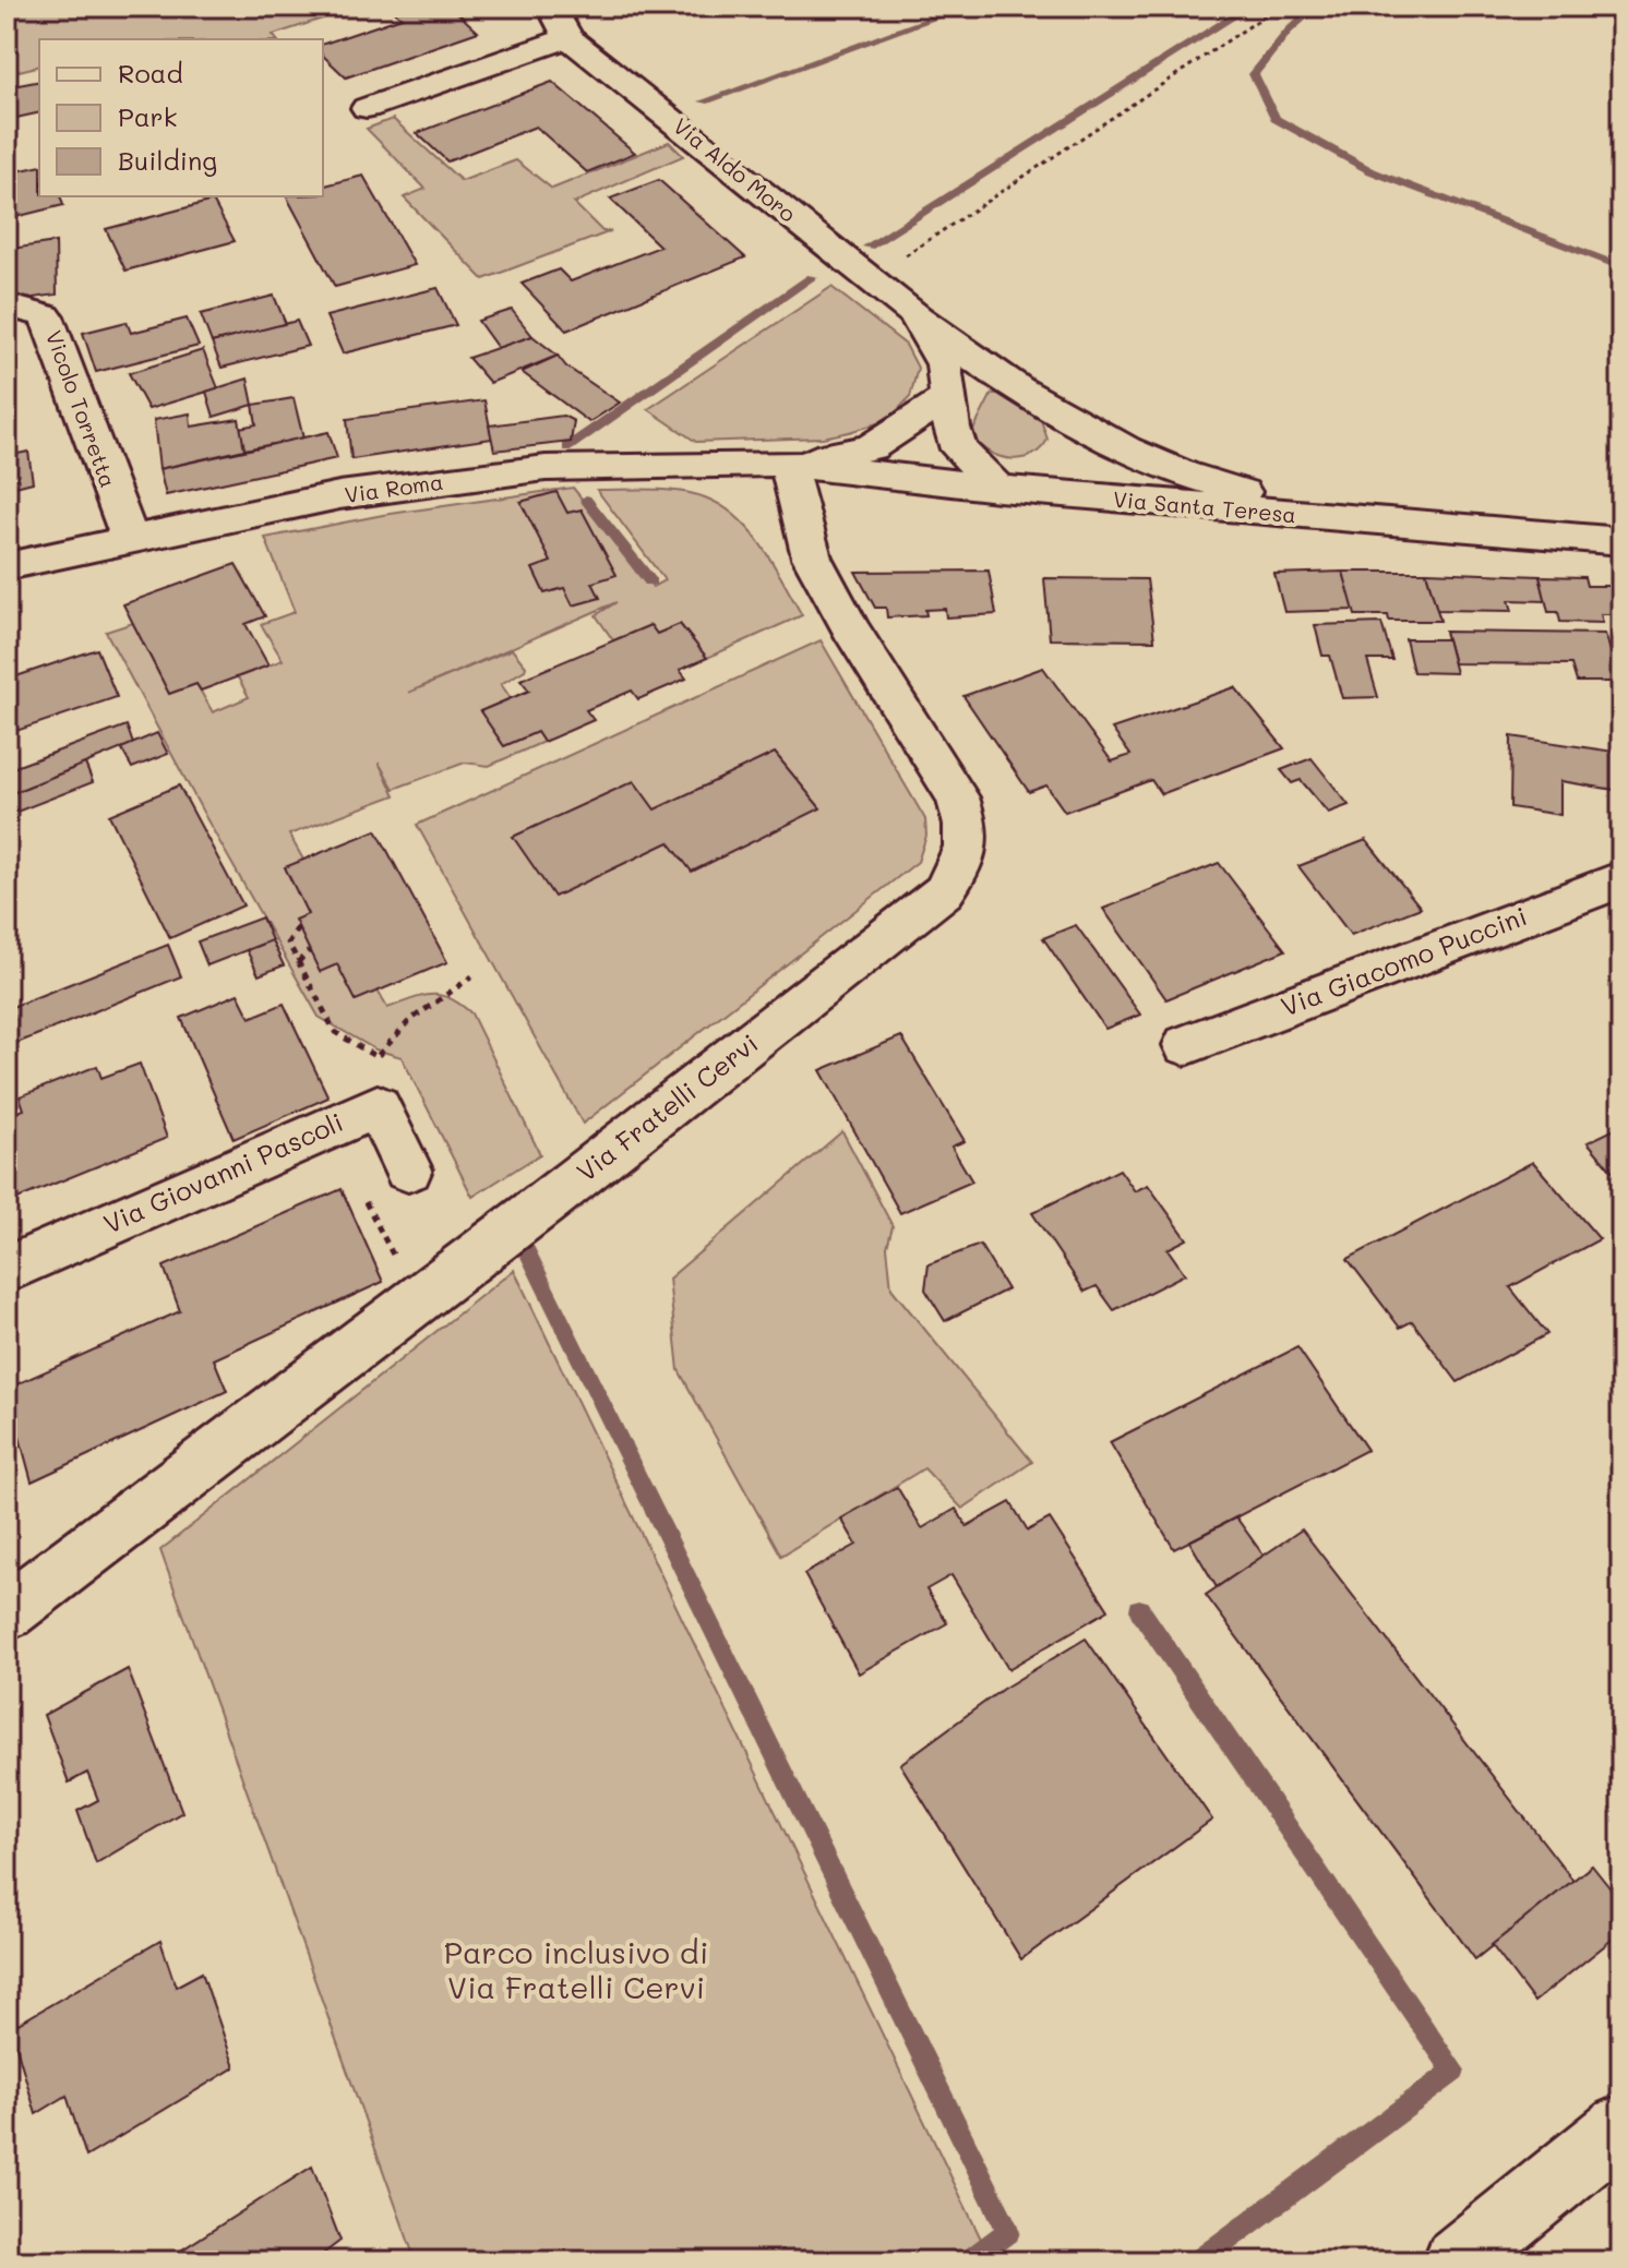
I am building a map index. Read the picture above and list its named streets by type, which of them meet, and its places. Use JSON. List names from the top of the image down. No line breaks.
{"streets":{"street":["Via Aldo Moro","Vicolo Torretta","Via Roma","Via Santa Teresa","Via Giacomo Puccini","Via Fratelli Cervi","Via Giovanni Pascoli"]},"crossings":[["Vicolo Torretta","Via Roma"],["Via Roma","Via Santa Teresa"],["Via Roma","Via Fratelli Cervi"],["Via Santa Teresa","Via Fratelli Cervi"]],"parks":["Parco inclusivo di Via Fratelli Cervi"],"legend":["Road","Park","Building"]}
